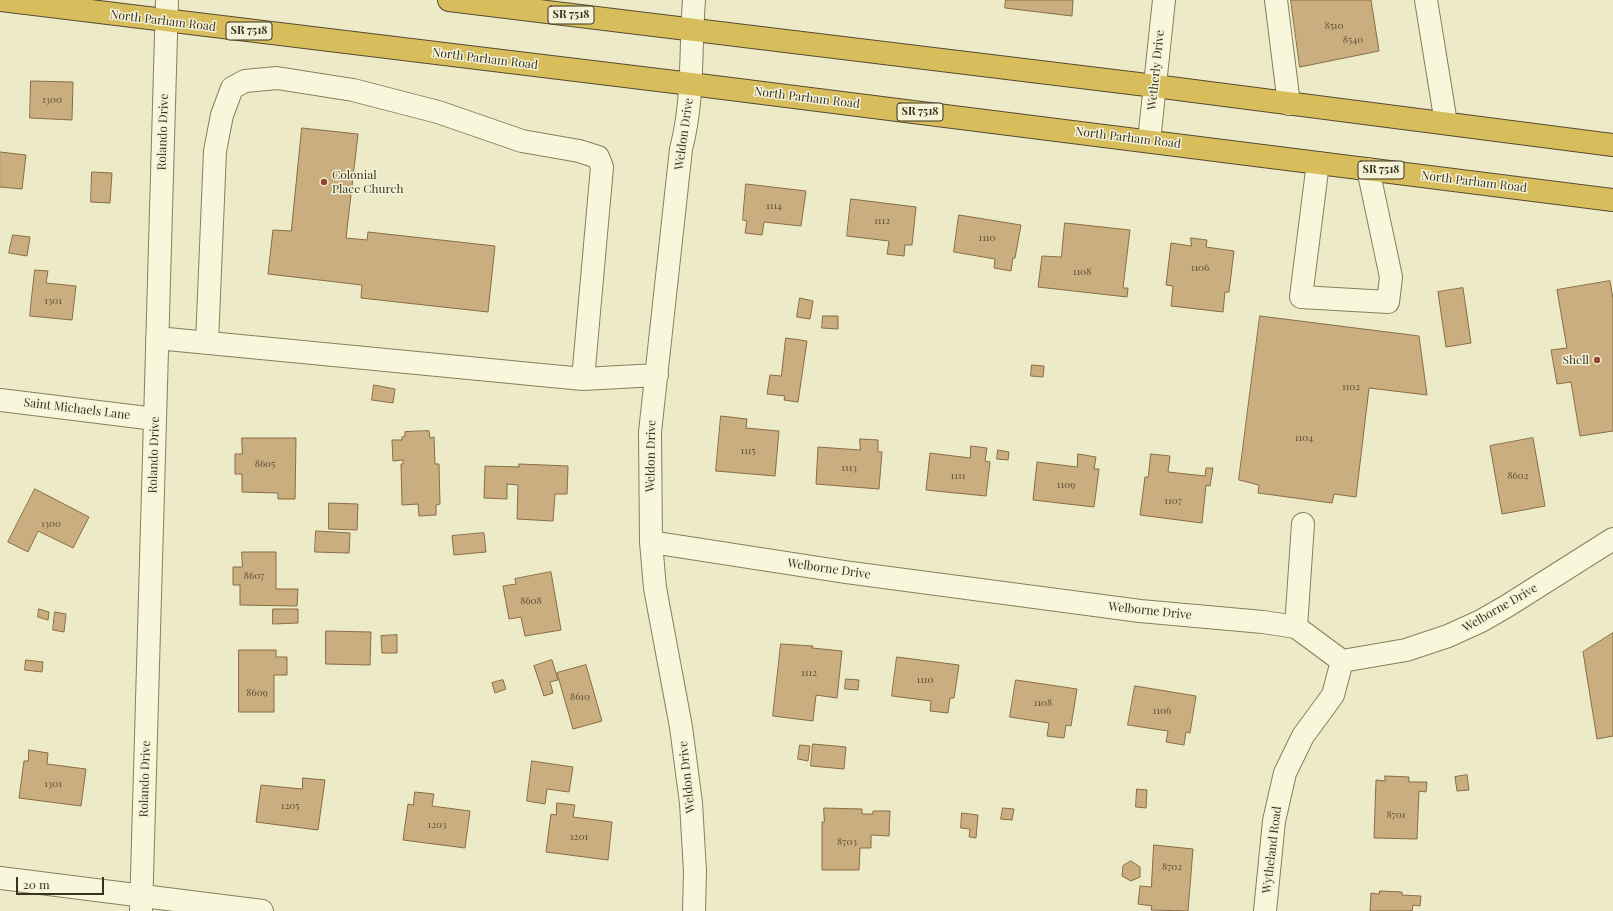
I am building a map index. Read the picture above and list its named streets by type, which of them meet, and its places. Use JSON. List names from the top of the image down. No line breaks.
{"streets":{"highway":["SR 7518","North Parham Road"],"street":["Wetherly Drive","Rolando Drive","Weldon Drive","Saint Michaels Lane","Welborne Drive","Wytheland Road"]},"crossings":[["SR 7518","Wetherly Drive"],["SR 7518","Weldon Drive"],["North Parham Road","Wetherly Drive"],["North Parham Road","Rolando Drive"],["North Parham Road","Weldon Drive"],["Rolando Drive","Saint Michaels Lane"],["Weldon Drive","Welborne Drive"],["Welborne Drive","Wytheland Road"]],"places":["Colonial Place Church","Shell"],"house_numbers":["8510","8540","1300","1114","1112","1110","1106","1108","1301","1102","1104","1115","8605","1113","1111","8602","1109","1107","1300","8607","8608","1112","1110","8609","8610","1108","1106","1301","1205","8701","1203","1201","8703","8702"],"scale_bar":"20 m"}
